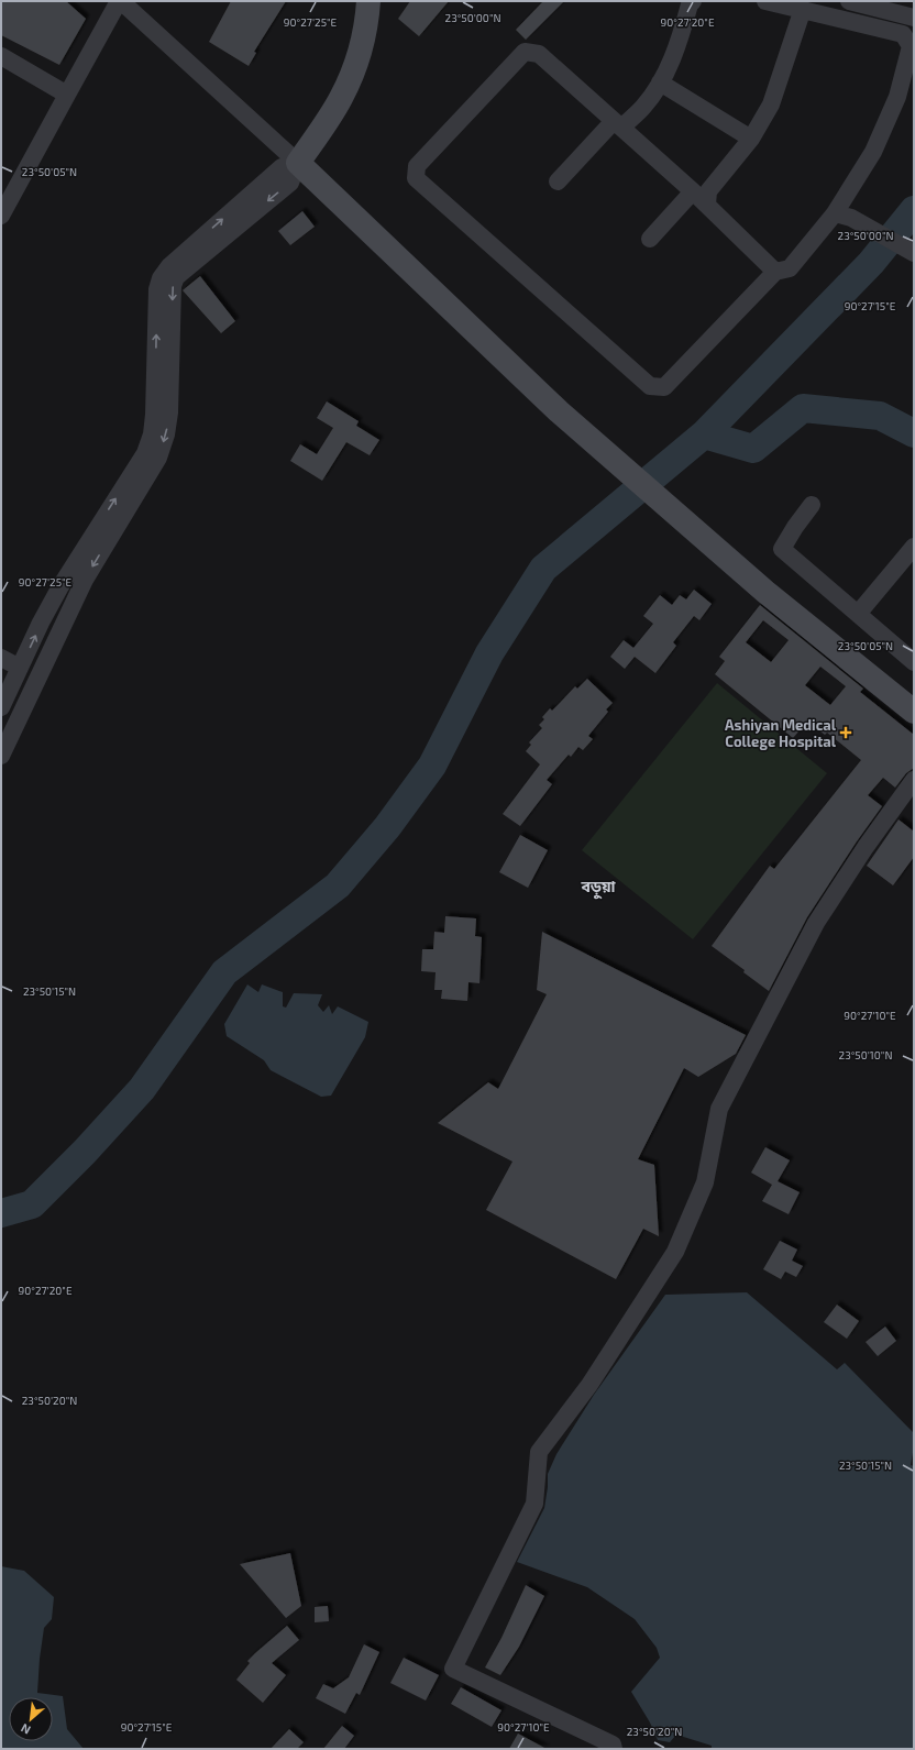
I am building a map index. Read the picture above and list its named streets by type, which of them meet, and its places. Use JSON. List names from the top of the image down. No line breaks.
{"districts":["বড়ুয়া"],"places":{"health":["Ashiyan Medical College Hospital"]},"north":"bottom left","coordinates":["23°50'00\"N","90°27'25\"E","90°27'20\"E","23°50'05\"N","90°27'15\"E","23°50'15\"N","90°27'10\"E","23°50'10\"N","23°50'20\"N"]}
